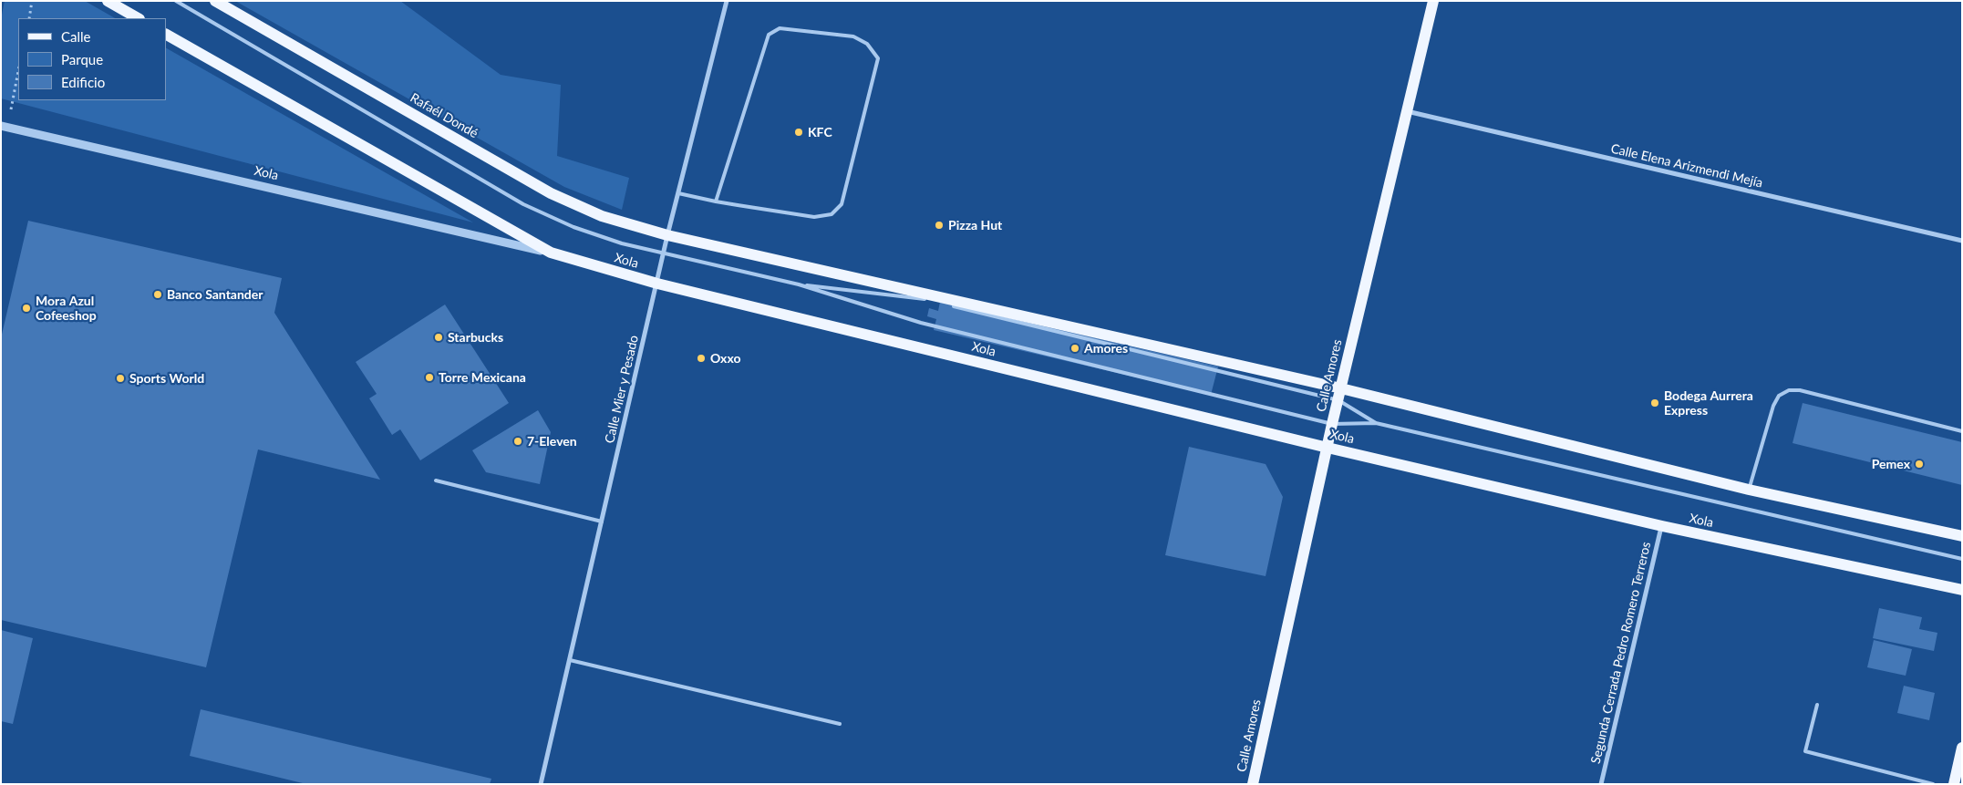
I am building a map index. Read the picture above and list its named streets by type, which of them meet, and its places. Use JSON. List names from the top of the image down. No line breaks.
{"streets":{"main road":["Rafaél Dondé","Xola","Calle Amores"],"street":["Calle Elena Arizmendi Mejía","Calle Mier y Pesado","Segunda Cerrada Pedro Romero Terreros"]},"crossings":[["Rafaél Dondé","Calle Mier y Pesado"],["Calle Elena Arizmendi Mejía","Calle Amores"],["Xola","Calle Amores"],["Xola","Calle Mier y Pesado"],["Xola","Segunda Cerrada Pedro Romero Terreros"]],"places":["KFC","Pizza Hut","Banco Santander","Mora Azul Cofeeshop","Starbucks","Amores","Oxxo","Torre Mexicana","Sports World","Bodega Aurrera Express","7-Eleven","Pemex"],"legend":["Calle","Parque","Edificio"]}
